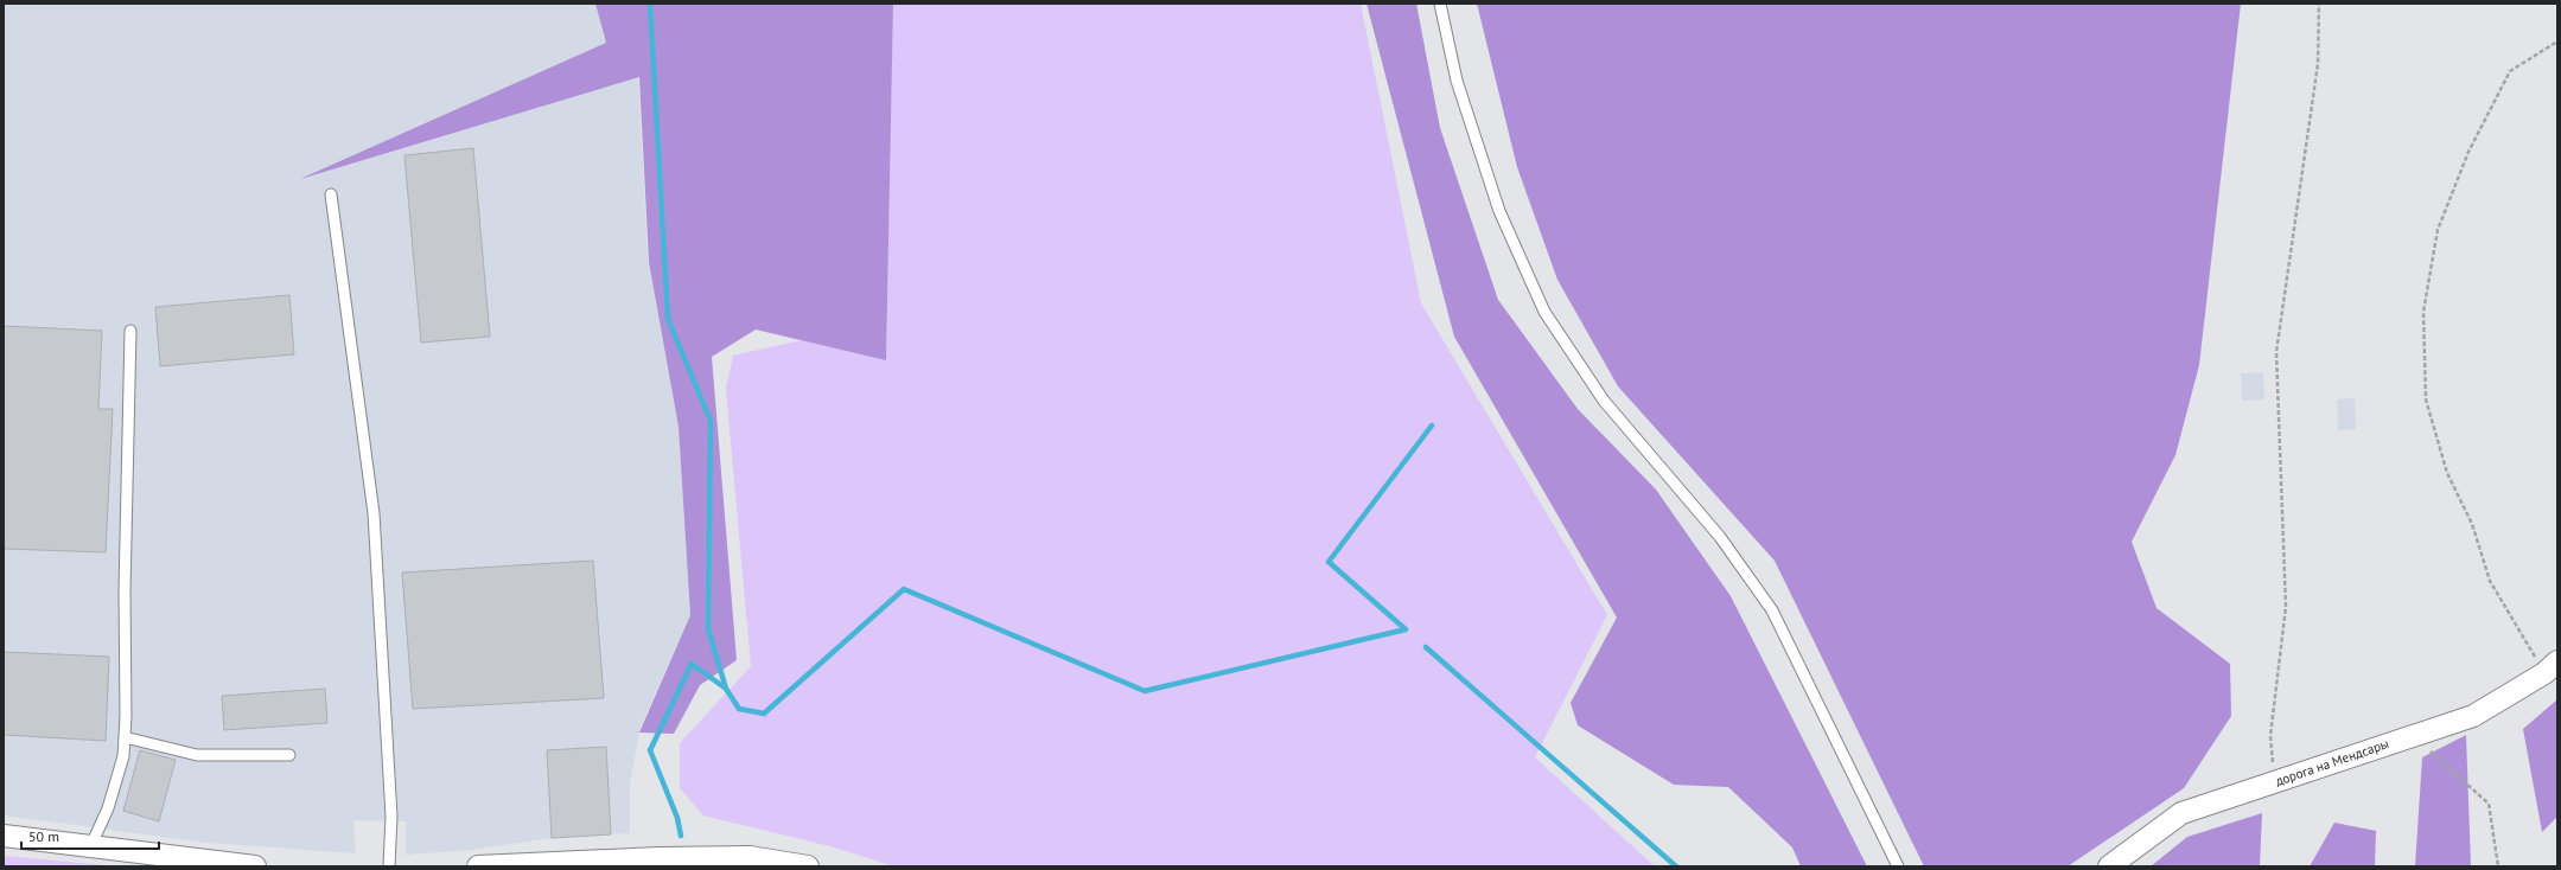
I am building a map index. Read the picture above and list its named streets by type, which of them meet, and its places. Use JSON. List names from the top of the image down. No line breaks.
{"streets":{"street":["дорога на Мендсары"]},"scale_bar":"50 m"}
